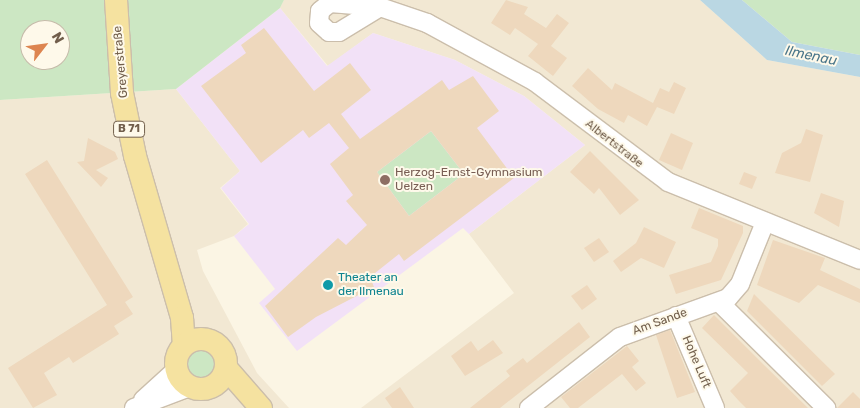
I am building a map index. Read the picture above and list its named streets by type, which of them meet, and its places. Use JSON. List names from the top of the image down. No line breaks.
{"streets":{"main road":["Greyerstraße","B 71"],"street":["Albertstraße","Am Sande","Hohe Luft"]},"crossings":[["Albertstraße","Am Sande"],["Am Sande","Hohe Luft"]],"water":["Ilmenau"],"places":["Herzog-Ernst-Gymnasium Uelzen","Theater an der Ilmenau"],"north":"top right"}
